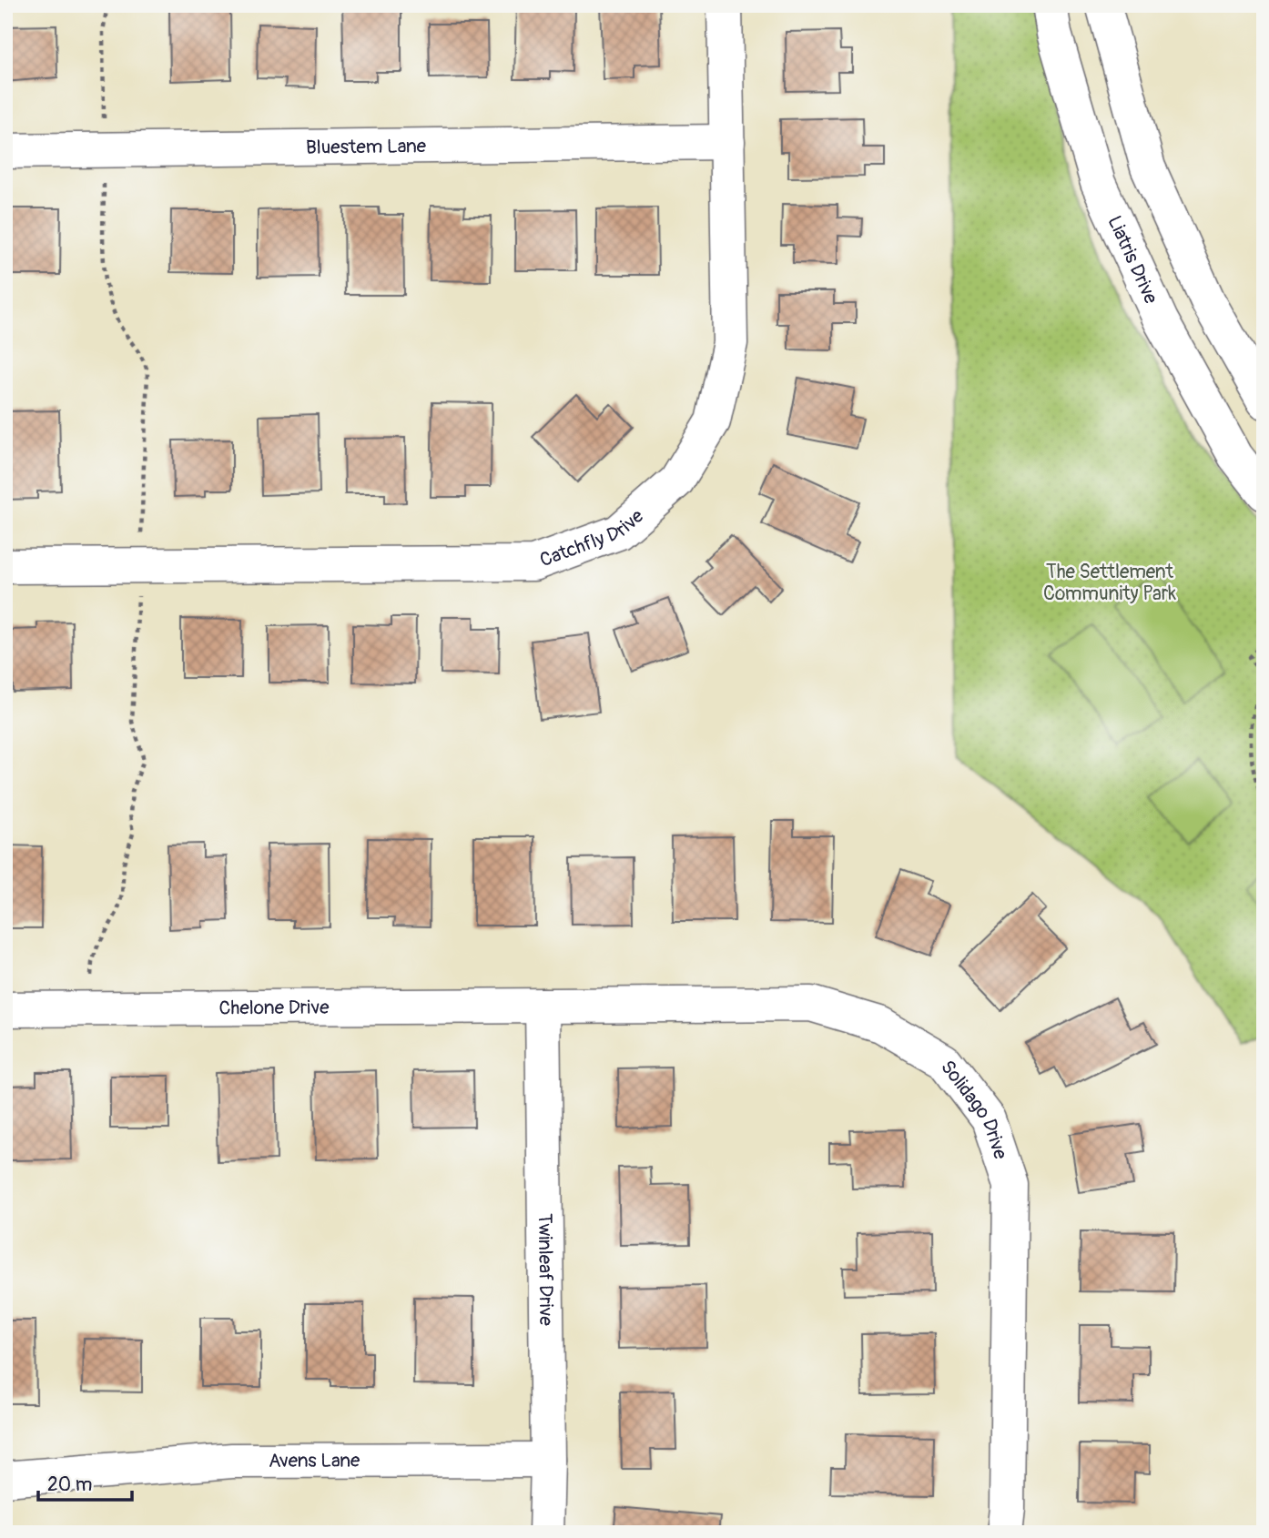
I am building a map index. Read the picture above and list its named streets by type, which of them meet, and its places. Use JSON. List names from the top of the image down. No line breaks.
{"streets":{"street":["Bluestem Lane","Liatris Drive","Catchfly Drive","Chelone Drive","Solidago Drive","Twinleaf Drive","Avens Lane"]},"crossings":[["Bluestem Lane","Catchfly Drive"],["Chelone Drive","Solidago Drive"],["Chelone Drive","Twinleaf Drive"],["Solidago Drive","Twinleaf Drive"],["Twinleaf Drive","Avens Lane"]],"parks":["The Settlement Community Park"],"scale_bar":"20 m"}
